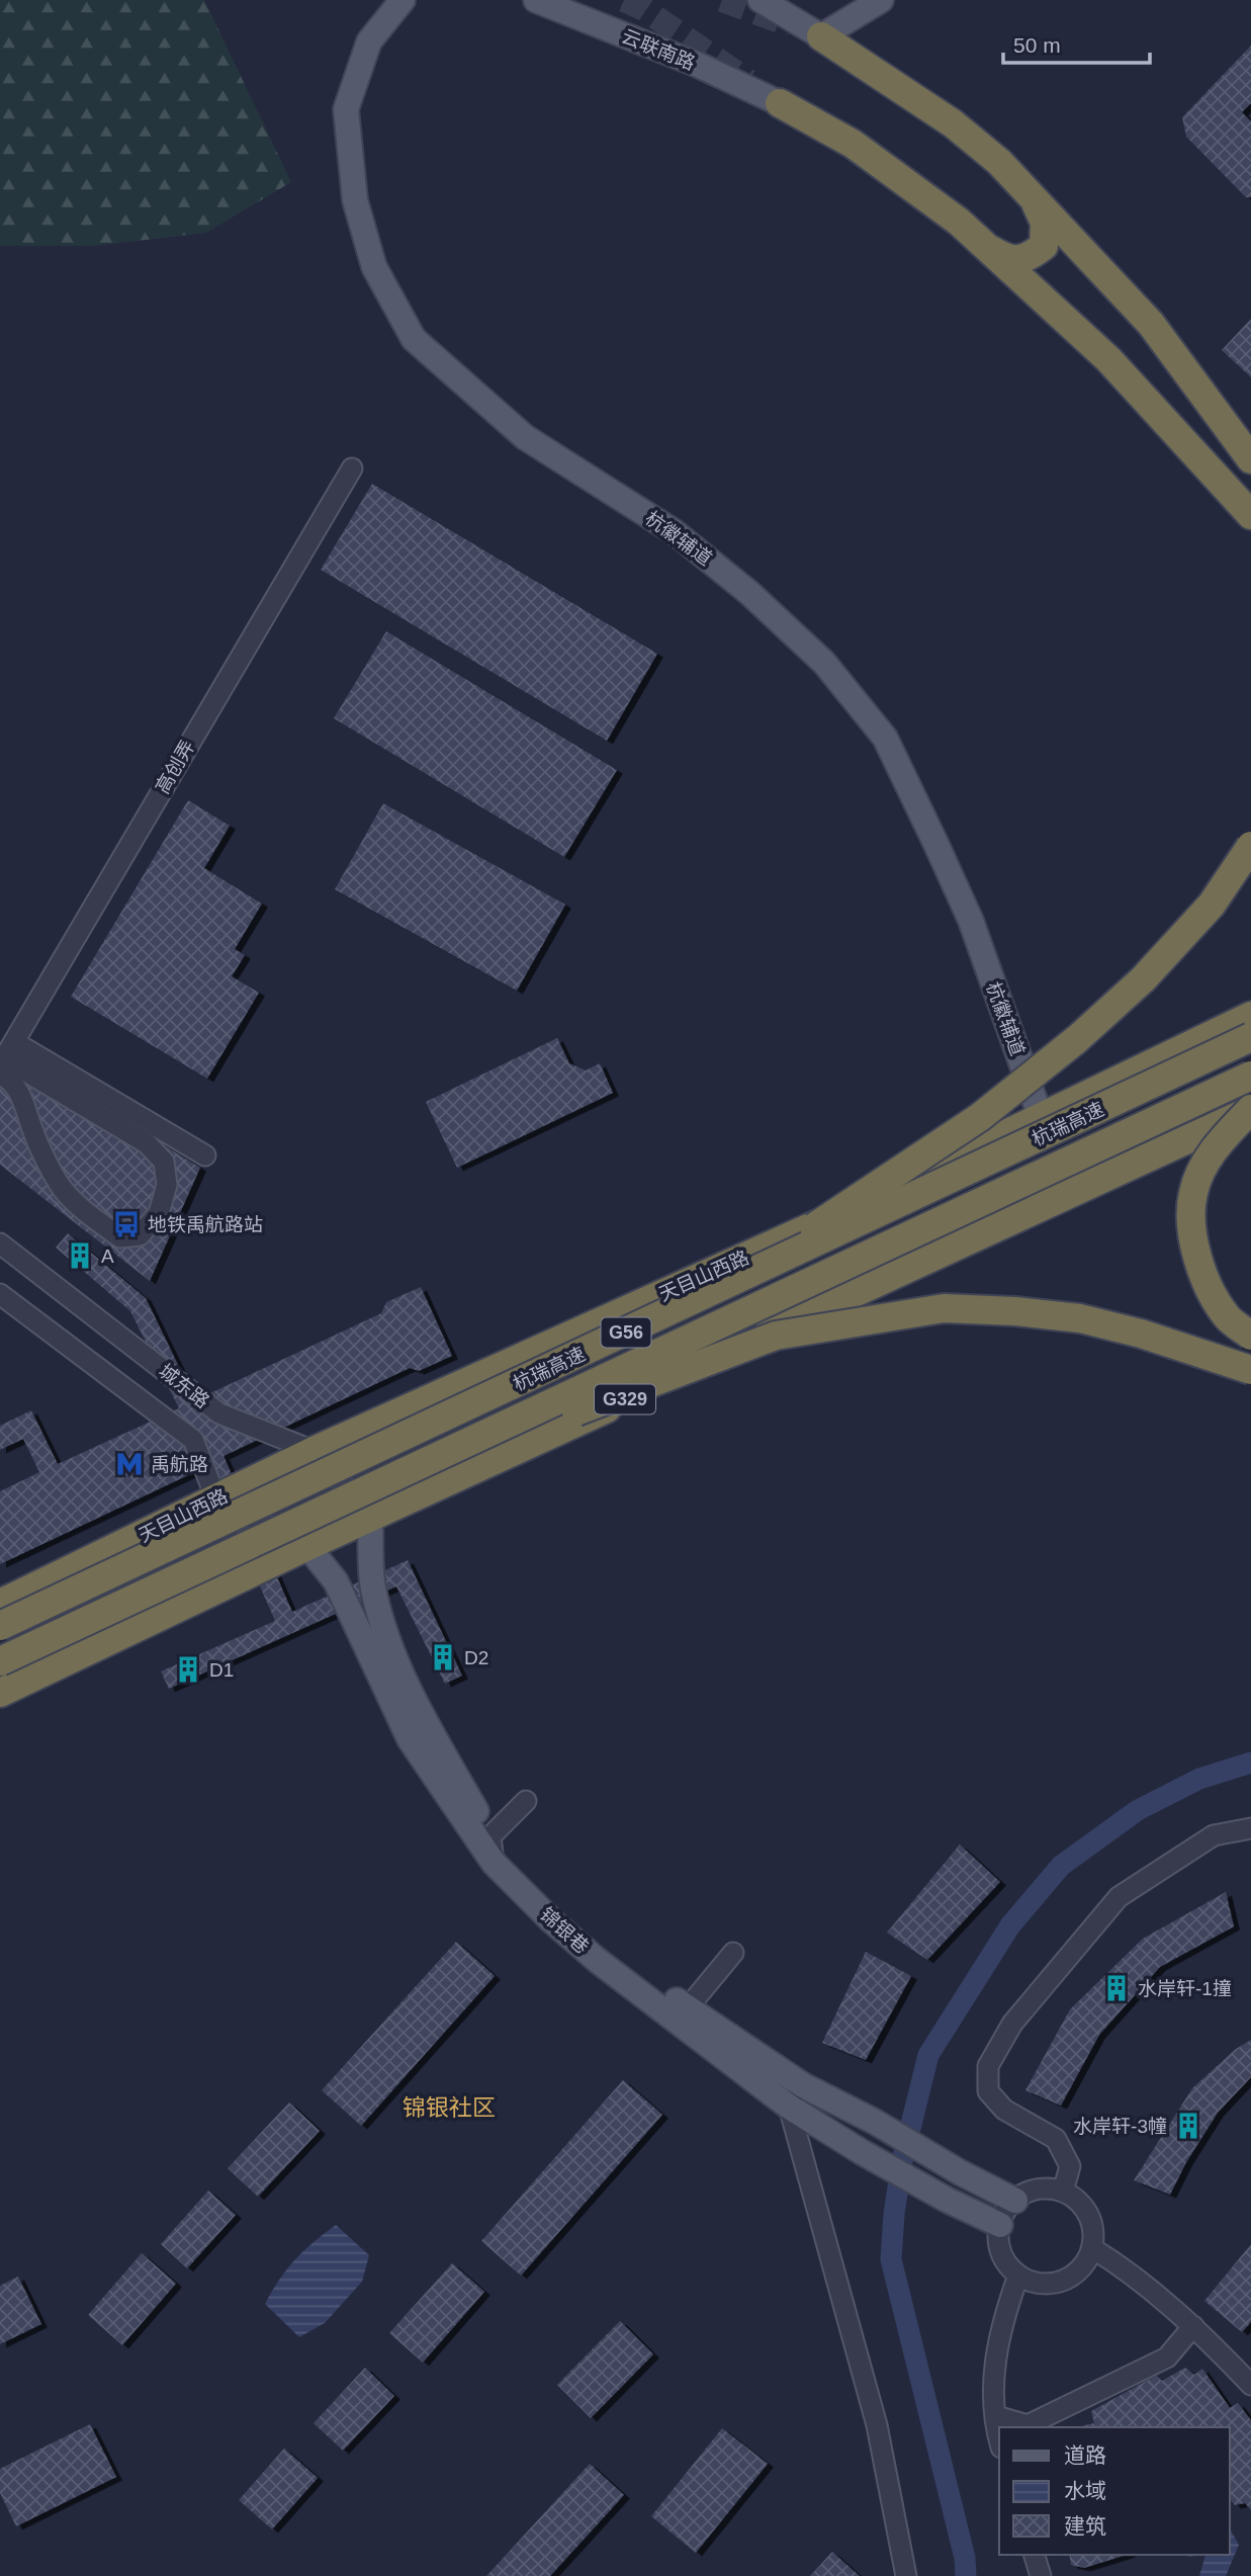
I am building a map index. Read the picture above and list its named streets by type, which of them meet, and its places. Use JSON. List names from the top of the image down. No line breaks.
{"streets":{"highway":["杭瑞高速","天目山西路","G56","G329"],"main road":["云联南路","杭徽辅道","锦银巷"],"street":["高创弄","城东路"]},"crossings":[["杭徽辅道","天目山西路"],["杭瑞高速","城东路"],["杭瑞高速","G329"],["杭瑞高速","锦银巷"],["天目山西路","城东路"],["城东路","G329"],["城东路","锦银巷"],["G329","锦银巷"]],"districts":["锦银社区"],"places":{"bus stop":["地铁禹航路站"],"building":["A","D2","D1","水岸轩-1撞","水岸轩-3幢"],"metro station":["禹航路"]},"legend":["道路","水域","建筑"],"scale_bar":"50 m"}
